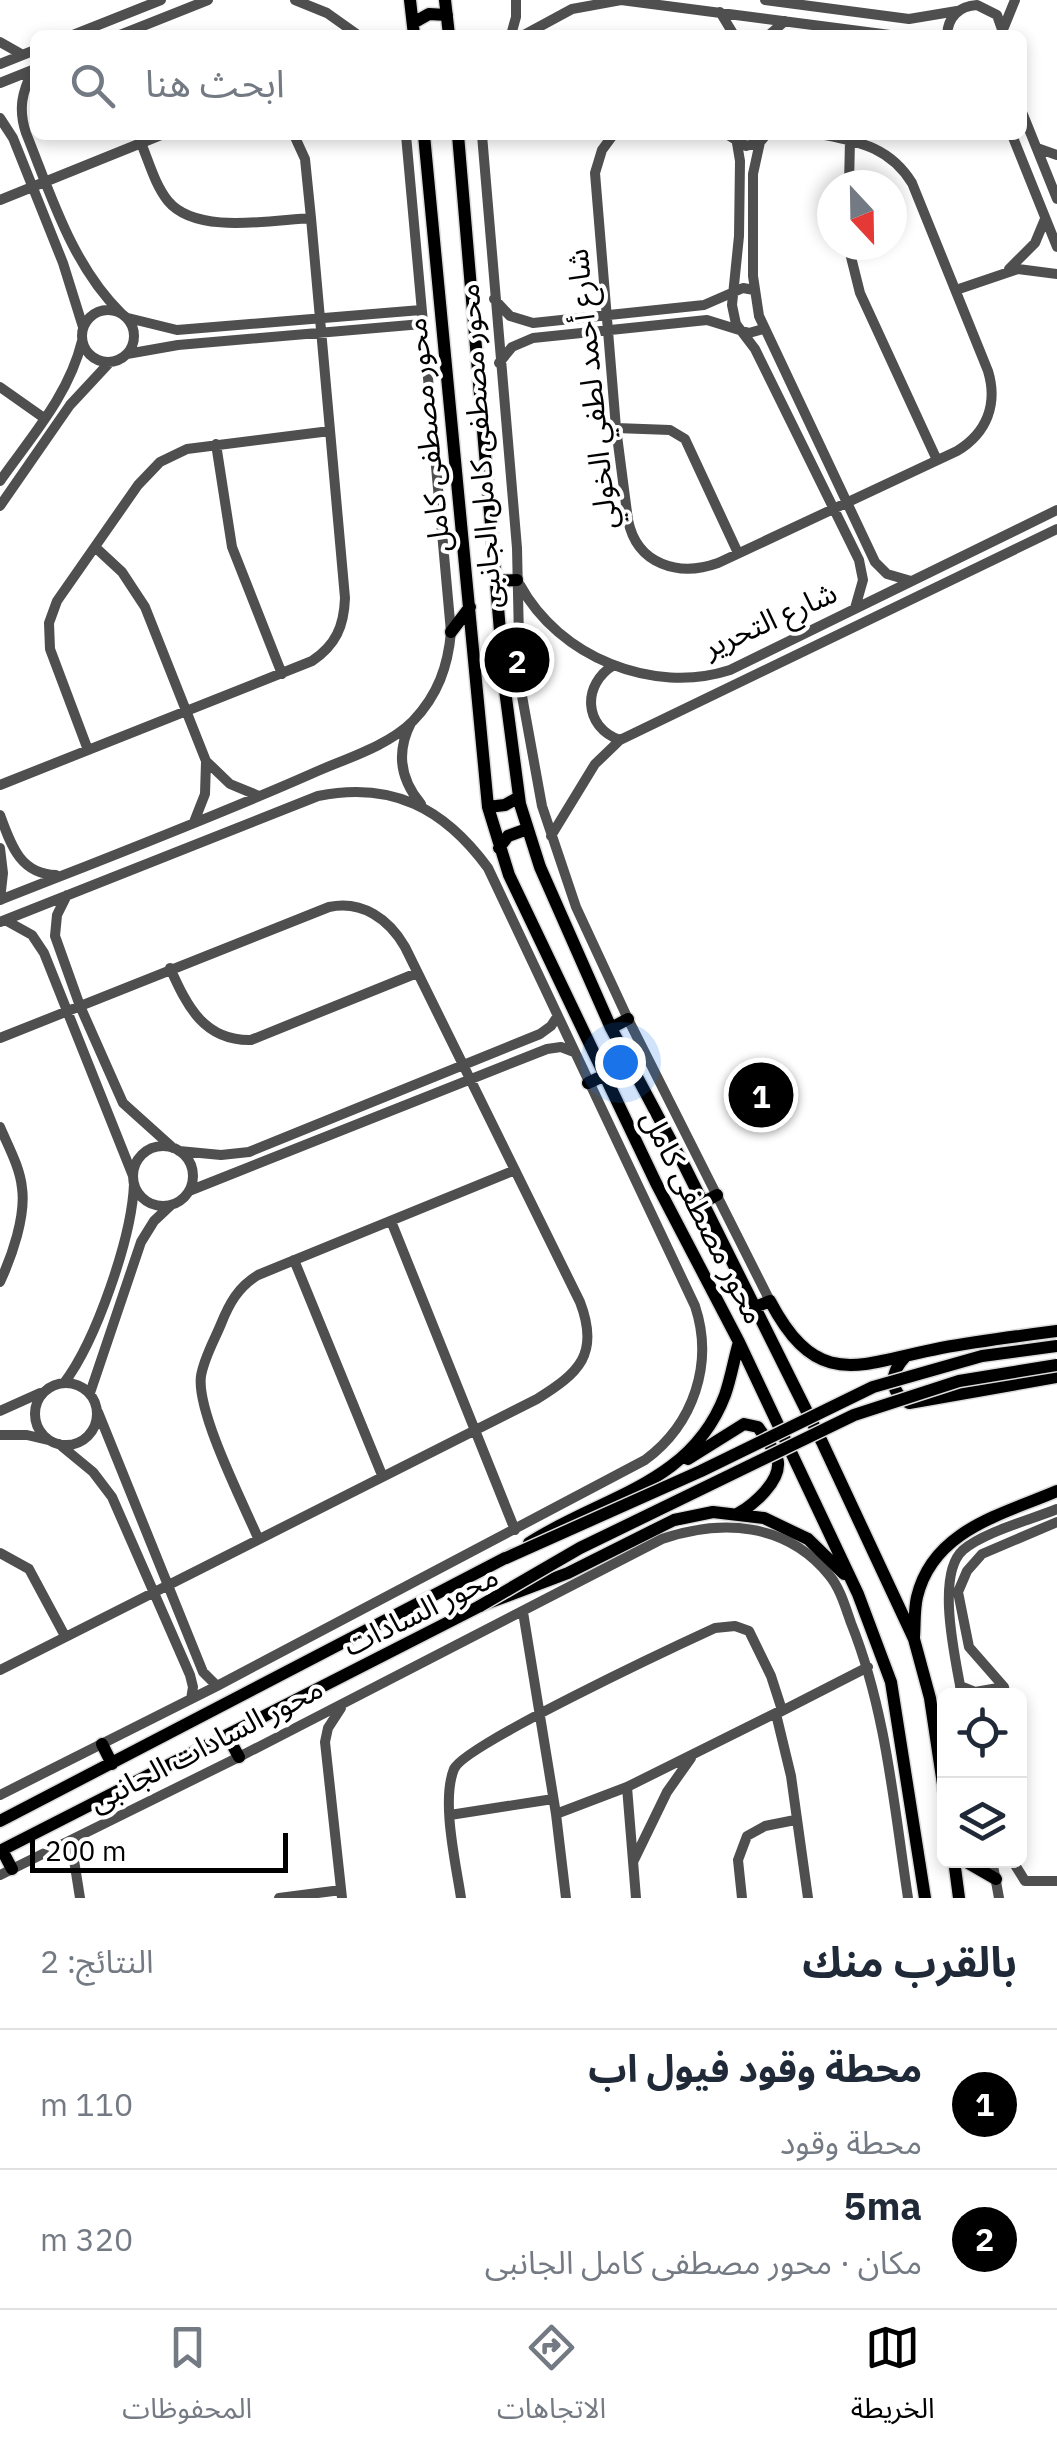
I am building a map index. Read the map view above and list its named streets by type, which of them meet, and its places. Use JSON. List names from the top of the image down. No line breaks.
{"streets":{"main road":["محور مصطفى كامل","محور السادات"],"street":["شارع أحمد لطفي الخولي","محور مصطفى كامل الجانبى","شارع التحرير","محور السادات الجانبى"]},"crossings":[["محور مصطفى كامل","محور السادات"],["محور مصطفى كامل الجانبى","شارع التحرير"]],"scale_bar":"200 m","north":"bottom","page":{"search":"ابحث هنا","pins":["2","1"],"scale":"200 m","heading":["بالقرب منك","النتائج: 2"],"list":[{"mark":"1","name":"محطة وقود فيول اب","note":"محطة وقود","value":"110 m"},{"mark":"2","name":"5ma","note":"مكان · محور مصطفى كامل الجانبى","value":"320 m"}],"nav":["الخريطة","الاتجاهات","المحفوظات"]}}
